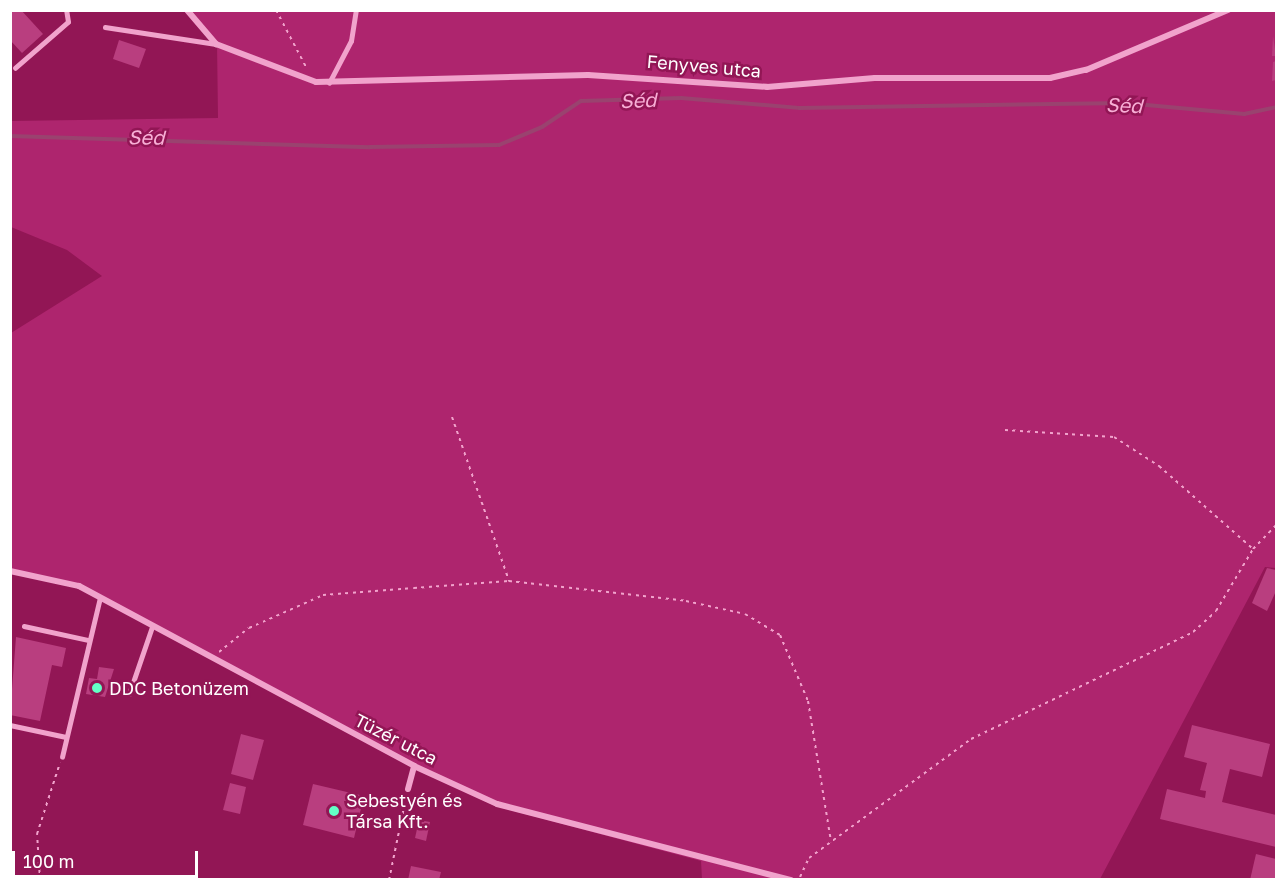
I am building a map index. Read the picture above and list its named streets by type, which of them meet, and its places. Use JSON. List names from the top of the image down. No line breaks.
{"streets":{"street":["Fenyves utca","Tüzér utca"]},"water":["Séd"],"places":["DDC Betonüzem","Sebestyén és Társa Kft."],"scale_bar":"100 m"}
